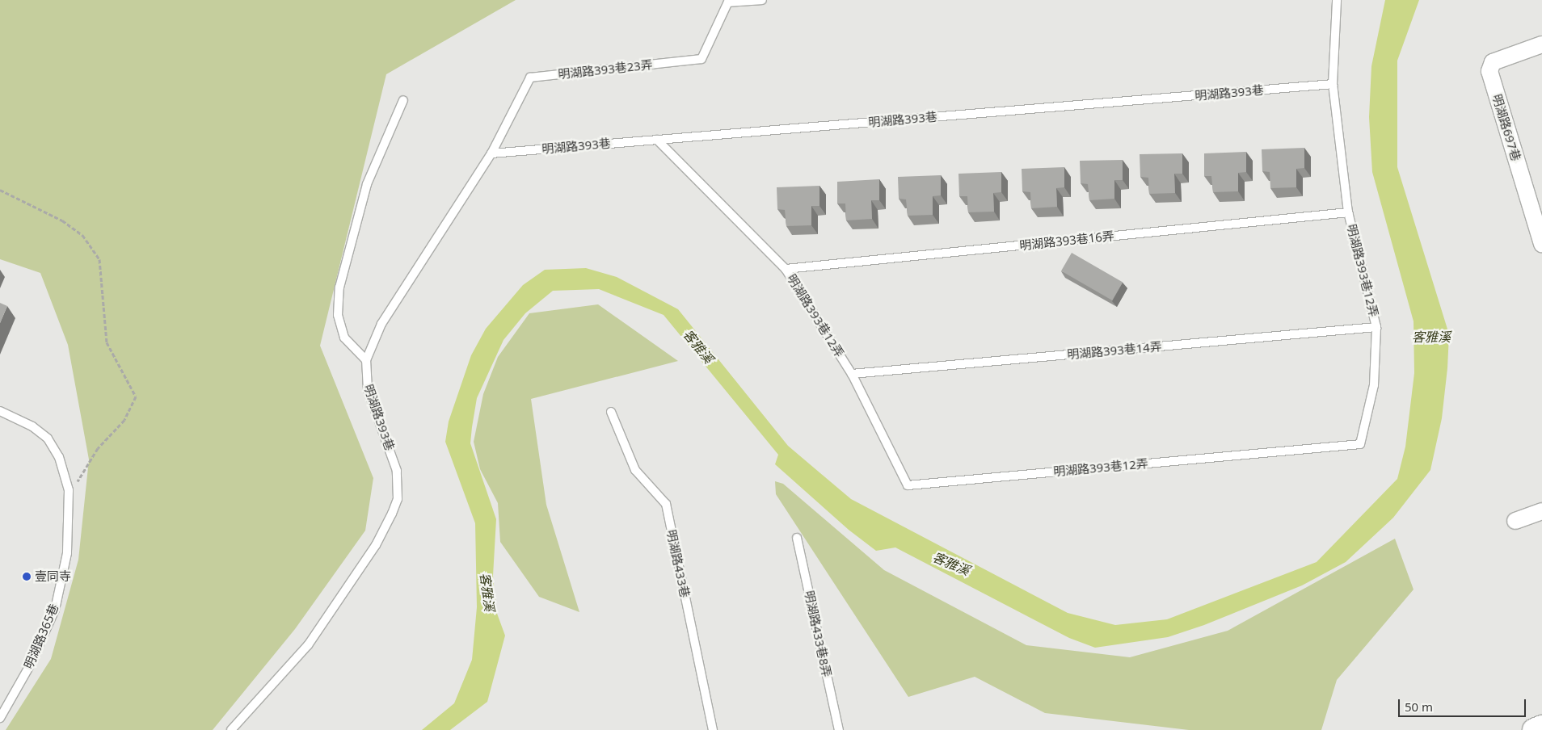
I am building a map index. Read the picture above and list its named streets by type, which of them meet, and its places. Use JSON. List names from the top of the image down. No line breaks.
{"streets":{"street":["明湖路697巷"],"lane":["明湖路393巷23弄","明湖路393巷","明湖路393巷16弄","明湖路393巷12弄","明湖路393巷14弄","明湖路433巷","明湖路433巷8弄","明湖路365巷"]},"crossings":[["明湖路393巷23弄","明湖路393巷"],["明湖路393巷","明湖路393巷12弄"],["明湖路393巷16弄","明湖路393巷12弄"],["明湖路393巷12弄","明湖路393巷14弄"]],"water":["客雅溪"],"places":["壹同寺"],"scale_bar":"50 m"}
